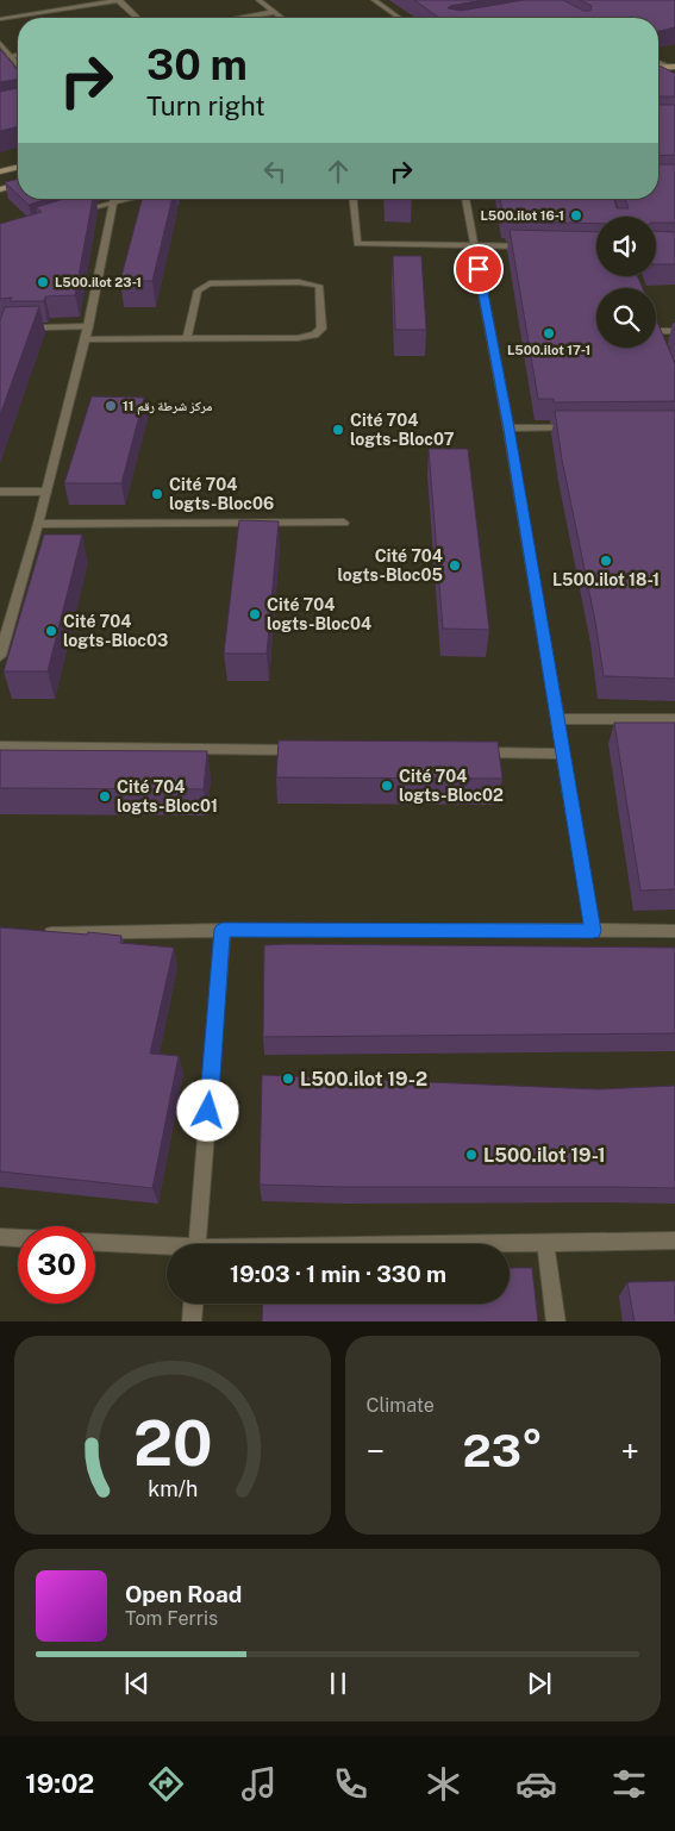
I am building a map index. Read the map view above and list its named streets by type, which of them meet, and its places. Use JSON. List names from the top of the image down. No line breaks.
{"places":["L500.ilot 16-1","L500.ilot 23-1","L500.ilot 17-1","مركز شرطة رقم 11","Cité 704 logts-Bloc07","Cité 704 logts-Bloc06","L500.ilot 18-1","Cité 704 logts-Bloc05","Cité 704 logts-Bloc04","Cité 704 logts-Bloc03","Cité 704 logts-Bloc02","Cité 704 logts-Bloc01","L500.ilot 19-2","L500.ilot 19-1"],"page":{"turn":["30 m","Turn right"],"limit":"30","trip":"19:03 · 1 min · 330 m","tile":"Climate","heat":["−","23°","+"],"song":["Open Road","Tom Ferris"],"tabs":"19:02","gauge":["20","km/h"]}}
